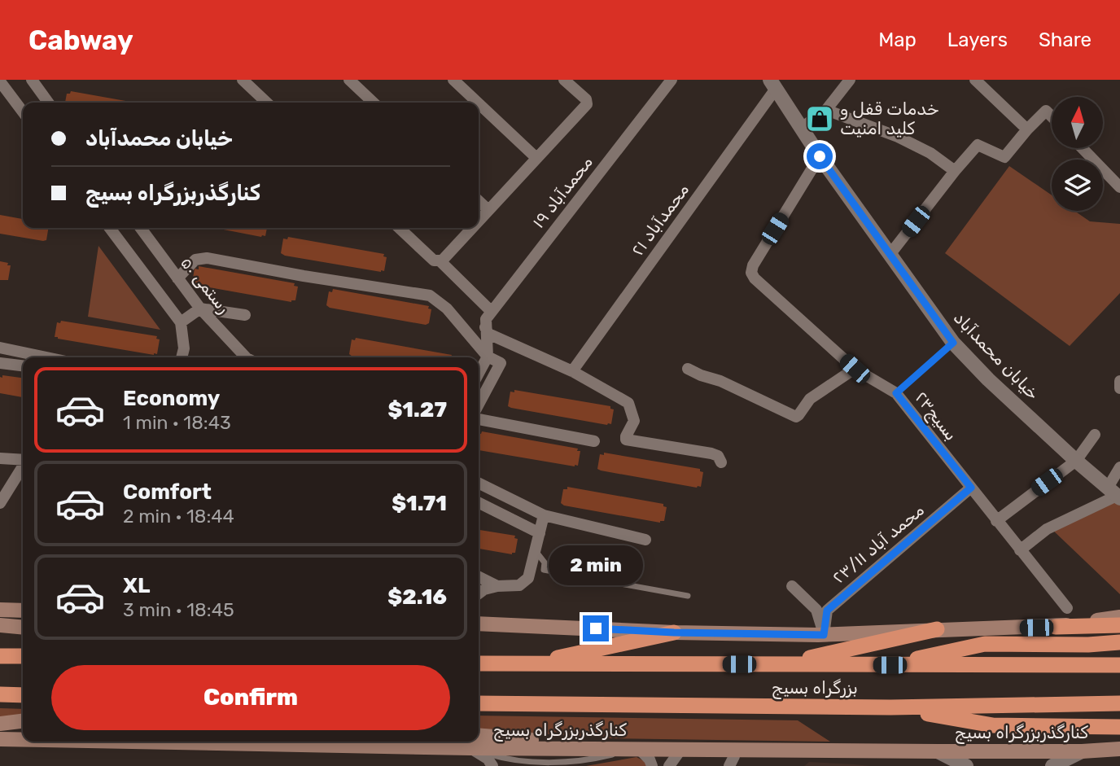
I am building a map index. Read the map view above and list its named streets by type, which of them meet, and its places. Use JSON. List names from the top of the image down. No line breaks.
{"streets":{"highway":["بزرگراه بسیج"],"main road":["کنارگذربزرگراه بسیج"],"street":["محمدآباد ۱۹","محمدآباد ۲۱","رستمی ۵۰","خیابان محمدآباد","بسیج۲۳","محمد آباد ۲۳/۱۱"]},"crossings":[["محمدآباد ۲۱","خیابان محمدآباد"],["خیابان محمدآباد","بسیج۲۳"],["بسیج۲۳","محمد آباد ۲۳/۱۱"]],"places":{"shop":["خدمات قفل و کلید امنیت"]},"north":"top","page":{"header":"Cabway","nav":["Map","Layers","Share"],"banner":["خیابان محمدآباد","کنارگذربزرگراه بسیج"],"list":[{"name":"Economy","note":"1 min · 18:43","value":"$1.27"},{"name":"Comfort","note":"2 min · 18:44","value":"$1.71"},{"name":"XL","note":"3 min · 18:45","value":"$2.16"}],"bubble":"2 min","buttons":"Confirm"}}
